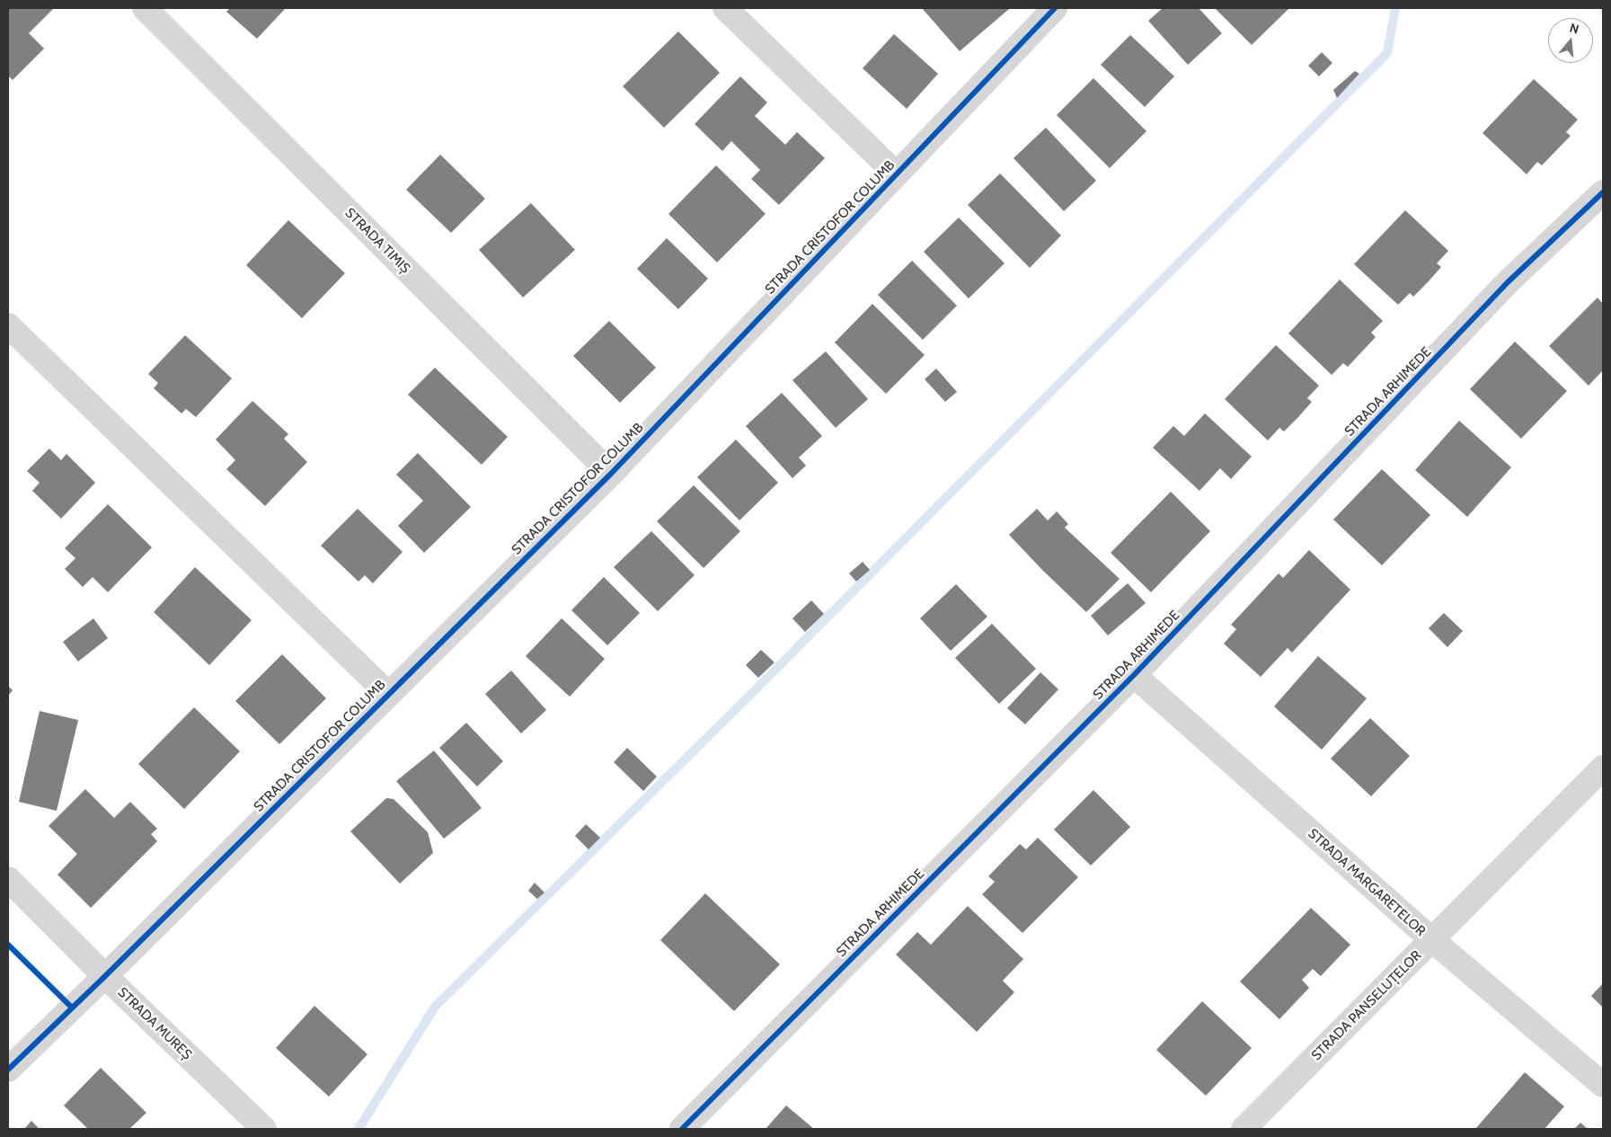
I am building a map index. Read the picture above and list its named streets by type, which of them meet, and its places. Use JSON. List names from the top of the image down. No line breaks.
{"streets":{"street":["STRADA CRISTOFOR COLUMB","STRADA TIMIȘ","STRADA ARHIMEDE","STRADA MARGARETELOR","STRADA PANSELUȚELOR","STRADA MUREȘ"]},"crossings":[["STRADA CRISTOFOR COLUMB","STRADA TIMIȘ"],["STRADA CRISTOFOR COLUMB","STRADA MUREȘ"],["STRADA ARHIMEDE","STRADA MARGARETELOR"],["STRADA MARGARETELOR","STRADA PANSELUȚELOR"]],"north":"top"}
